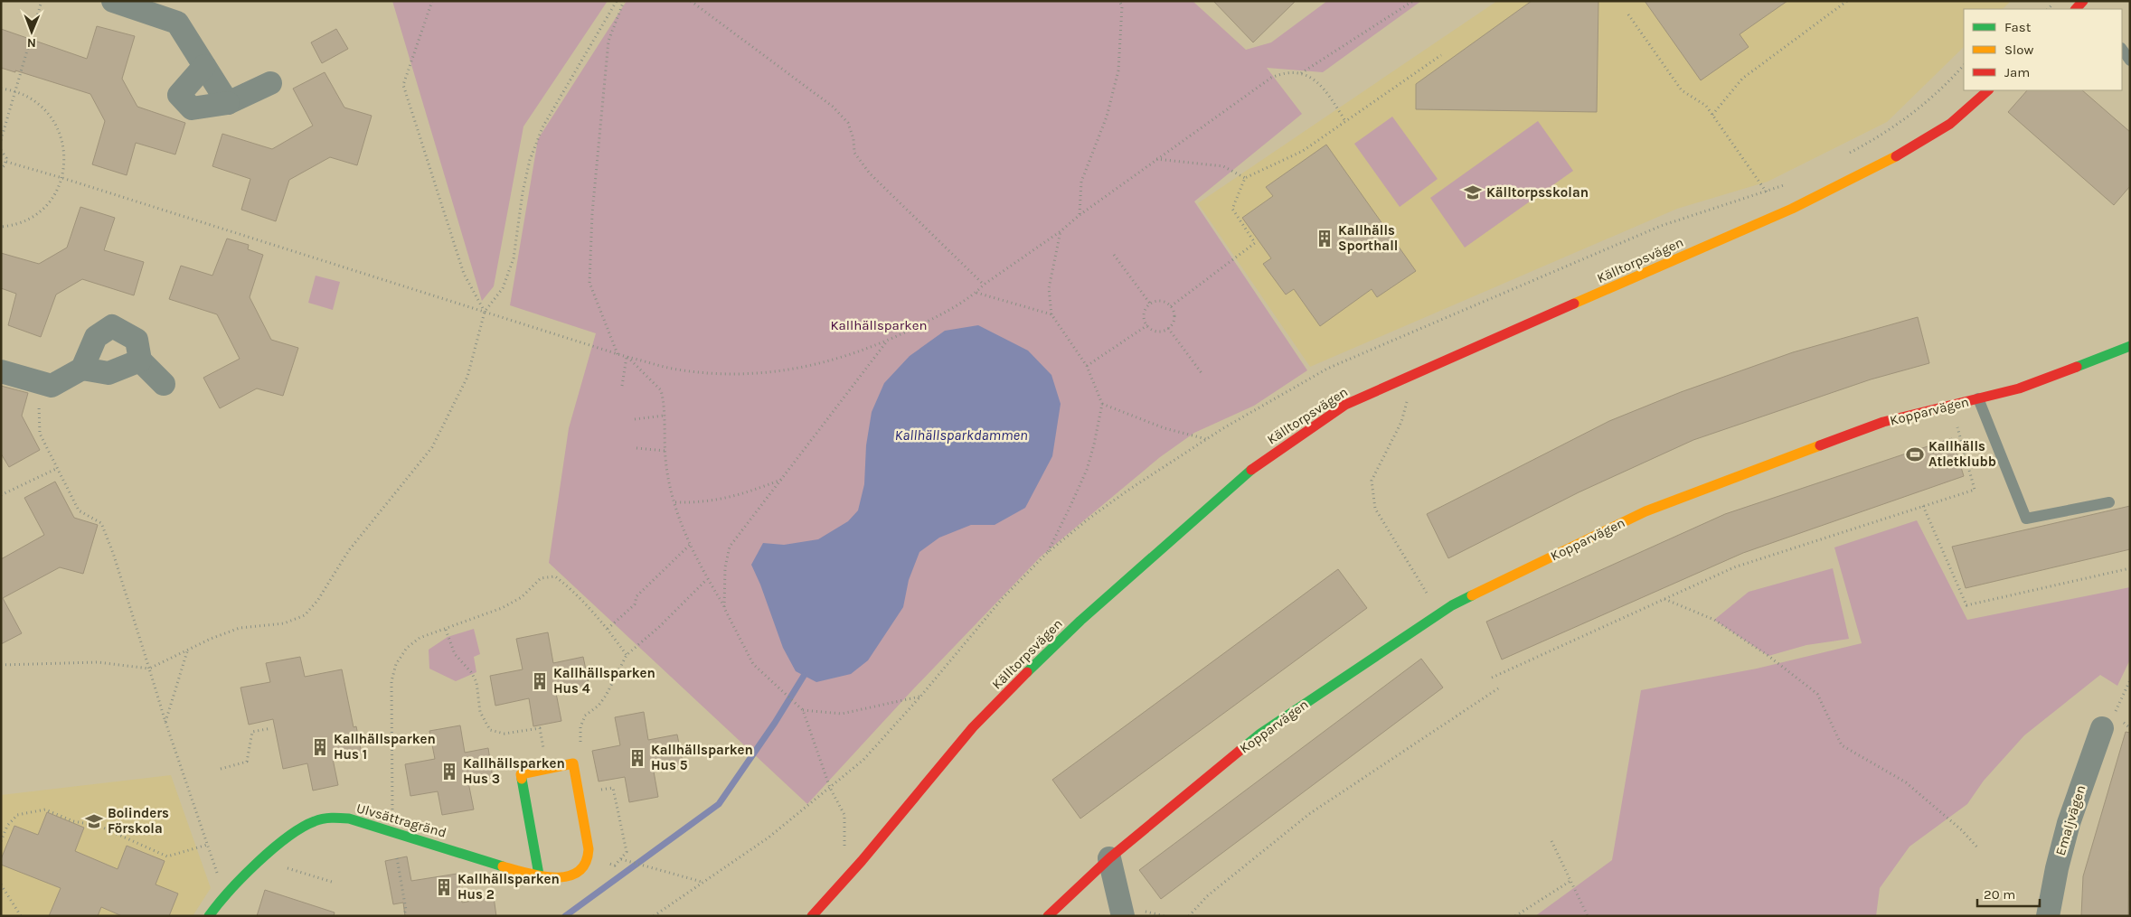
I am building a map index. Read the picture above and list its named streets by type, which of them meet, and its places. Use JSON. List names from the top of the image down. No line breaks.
{"streets":{"street":["Källtorpsvägen","Kopparvägen","Ulvsättragränd","Emaljvägen"]},"water":["Kallhällsparkdammen"],"parks":["Kallhällsparken"],"places":{"school or university":["Källtorpsskolan","Bolinders Förskola"],"building":["Kallhälls Sporthall","Kallhällsparken Hus 4","Kallhällsparken Hus 1","Kallhällsparken Hus 5","Kallhällsparken Hus 3","Kallhällsparken Hus 2"],"sports":["Kallhälls Atletklubb"]},"legend":["Fast","Slow","Jam"],"scale_bar":"20 m","north":"bottom"}
